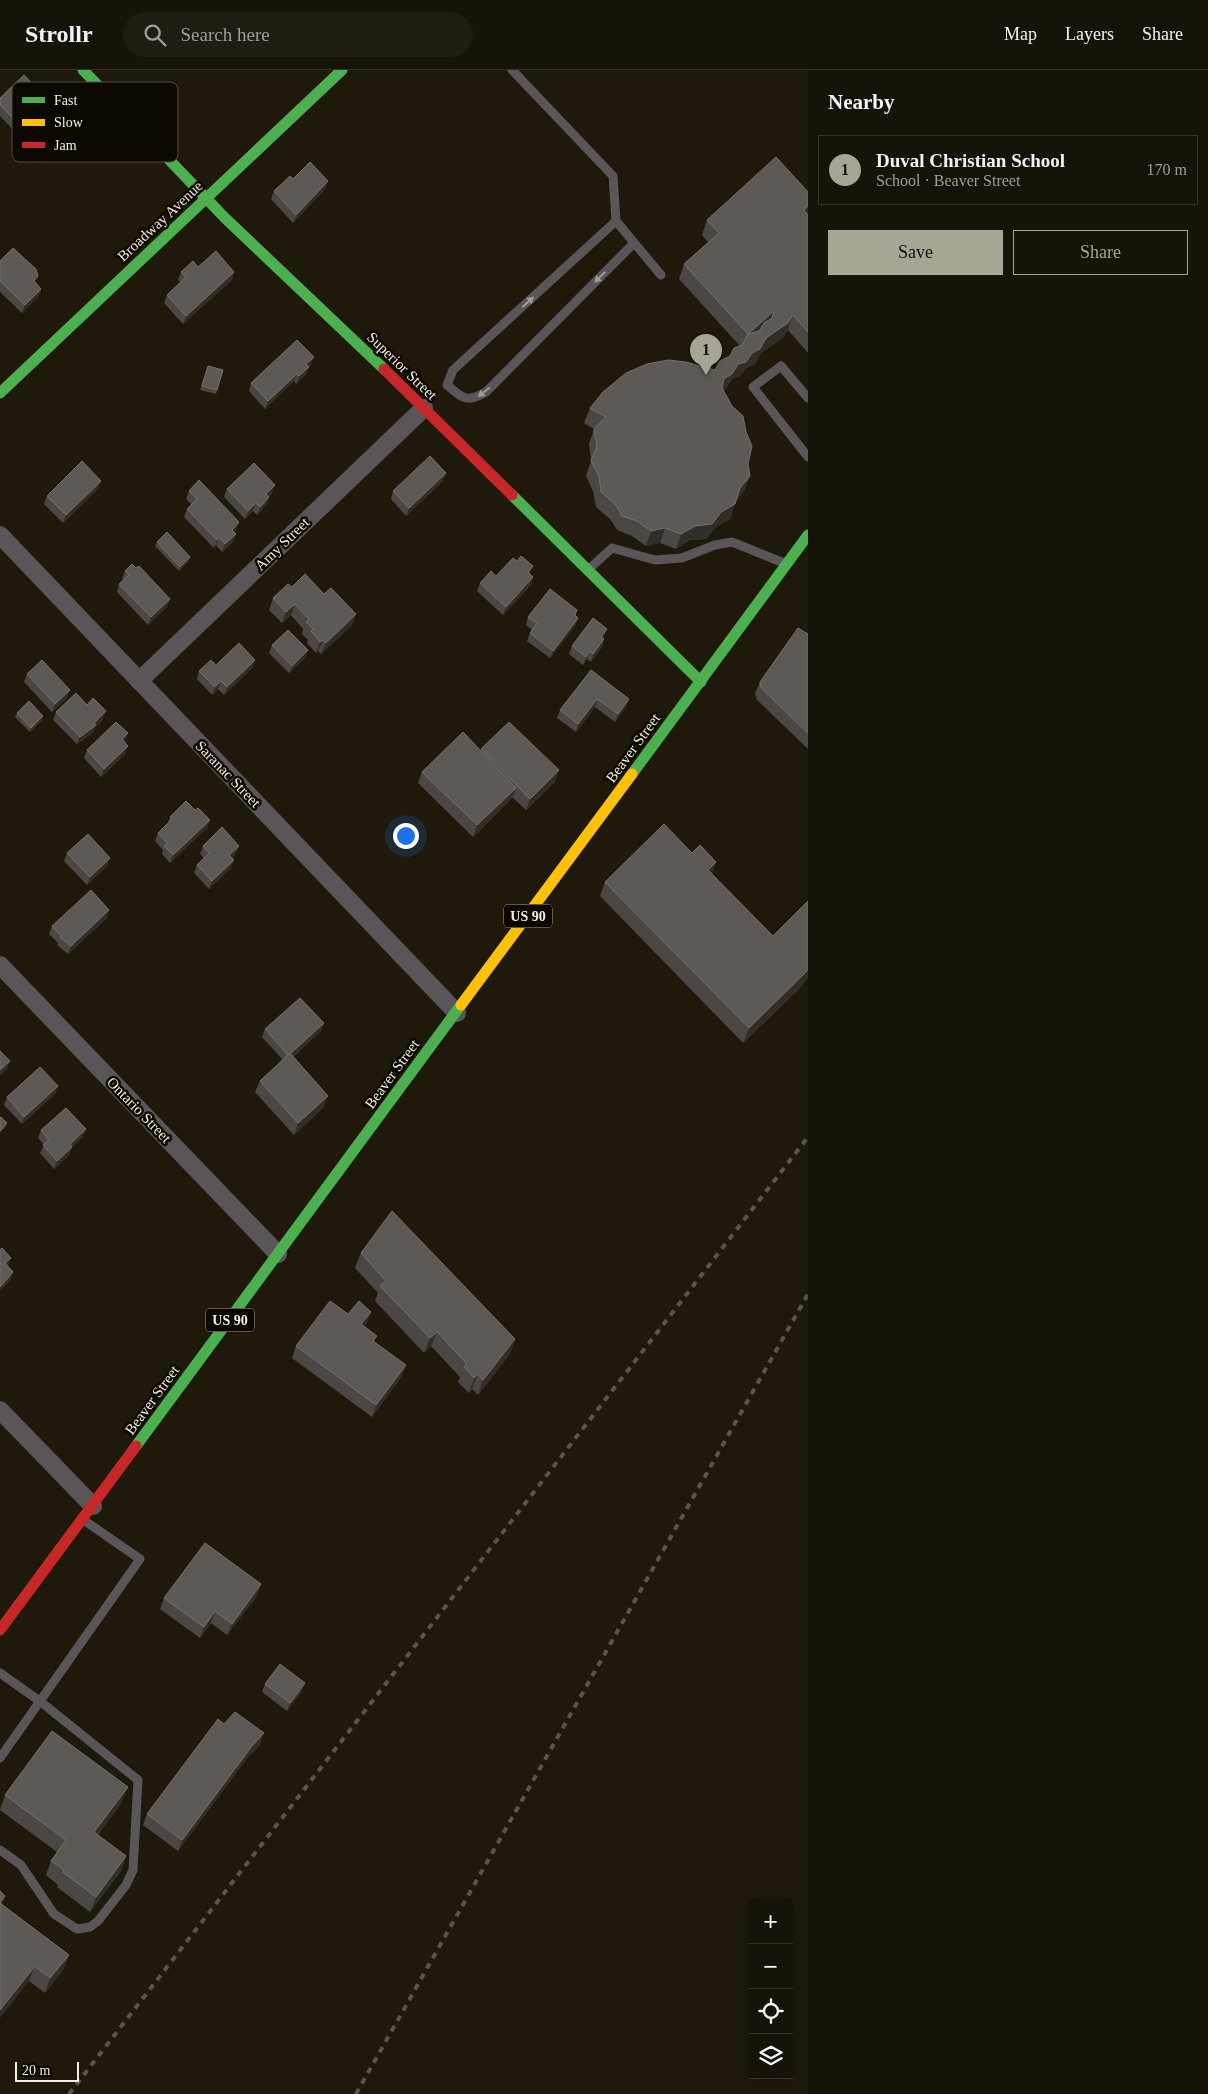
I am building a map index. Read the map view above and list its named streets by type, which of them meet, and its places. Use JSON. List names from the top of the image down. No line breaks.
{"streets":{"main road":["Broadway Avenue","Superior Street","Beaver Street","US 90"],"street":["Amy Street","Saranac Street","Ontario Street"]},"crossings":[["Broadway Avenue","Superior Street"],["Superior Street","Amy Street"],["Superior Street","Beaver Street"],["Amy Street","Saranac Street"],["Beaver Street","Saranac Street"],["Beaver Street","Ontario Street"]],"legend":["Fast","Slow","Jam"],"scale_bar":"20 m","page":{"header":"Strollr","search":"Search here","nav":["Map","Layers","Share"],"heading":"Nearby","list":[{"mark":"1","name":"Duval Christian School","note":"School · Beaver Street","value":"170 m"}],"buttons":["Save","Share"],"pins":"1","map_buttons":["+","−"],"scale":"20 m"}}
